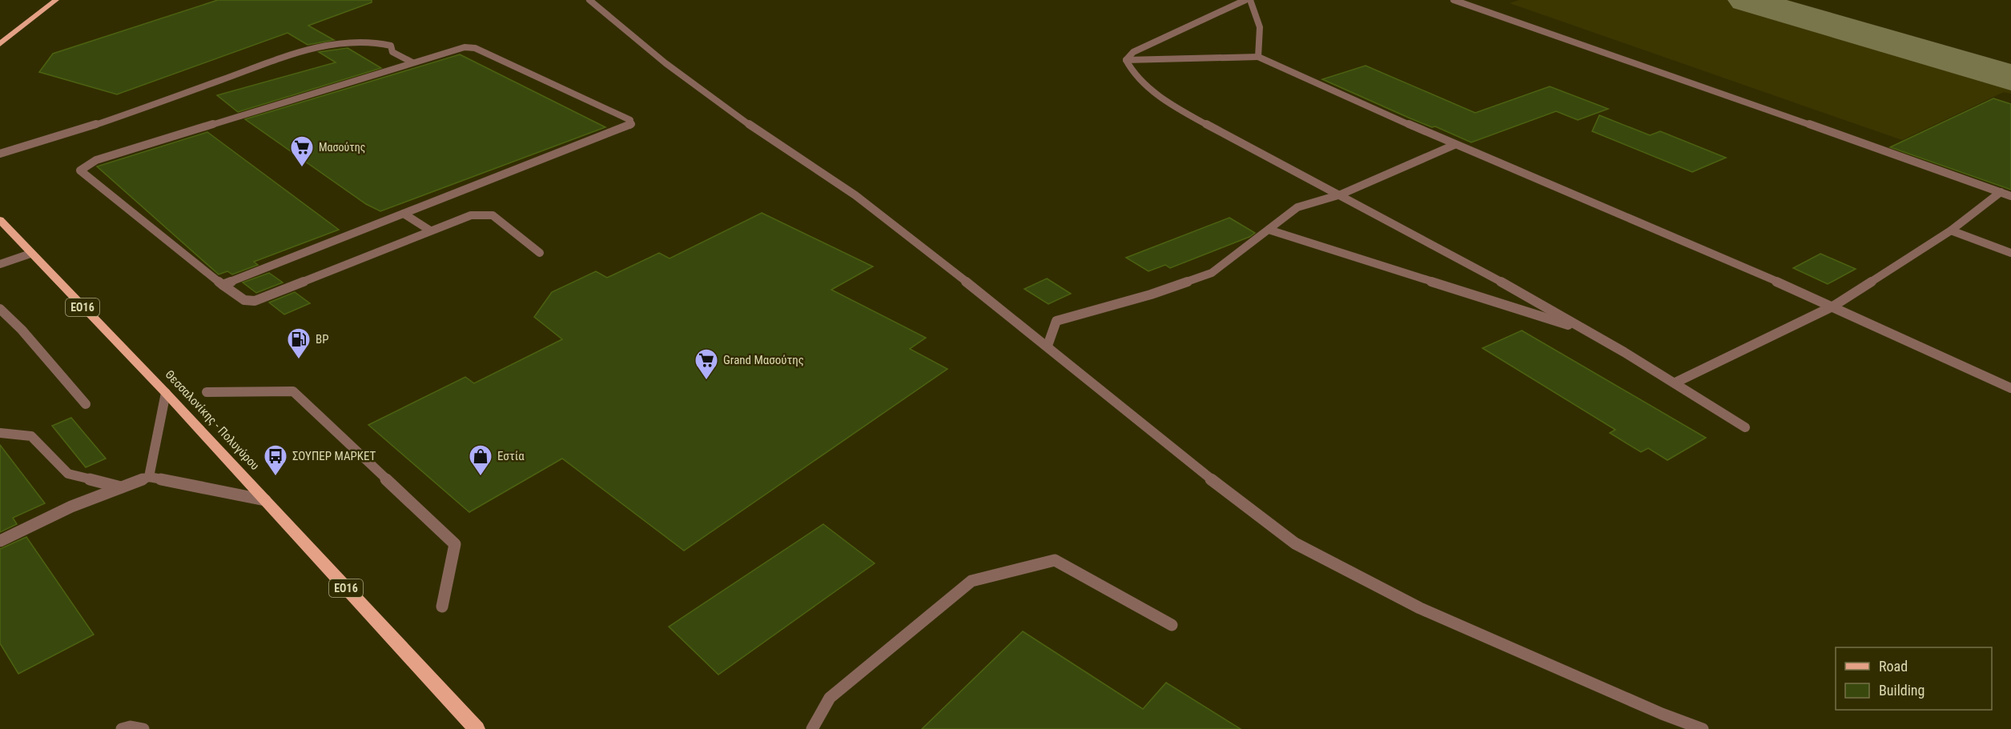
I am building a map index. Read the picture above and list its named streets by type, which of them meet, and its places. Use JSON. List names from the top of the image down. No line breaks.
{"streets":{"main road":["ΕΟ16","Θεσσαλονίκης - Πολυγύρου"]},"places":{"supermarket":["Μασούτης","Grand Μασούτης"],"fuel station":["BP"],"bus stop":["ΣΟΥΠΕΡ ΜΑΡΚΕΤ"],"shop":["Εστία"]},"legend":["Road","Building"]}
